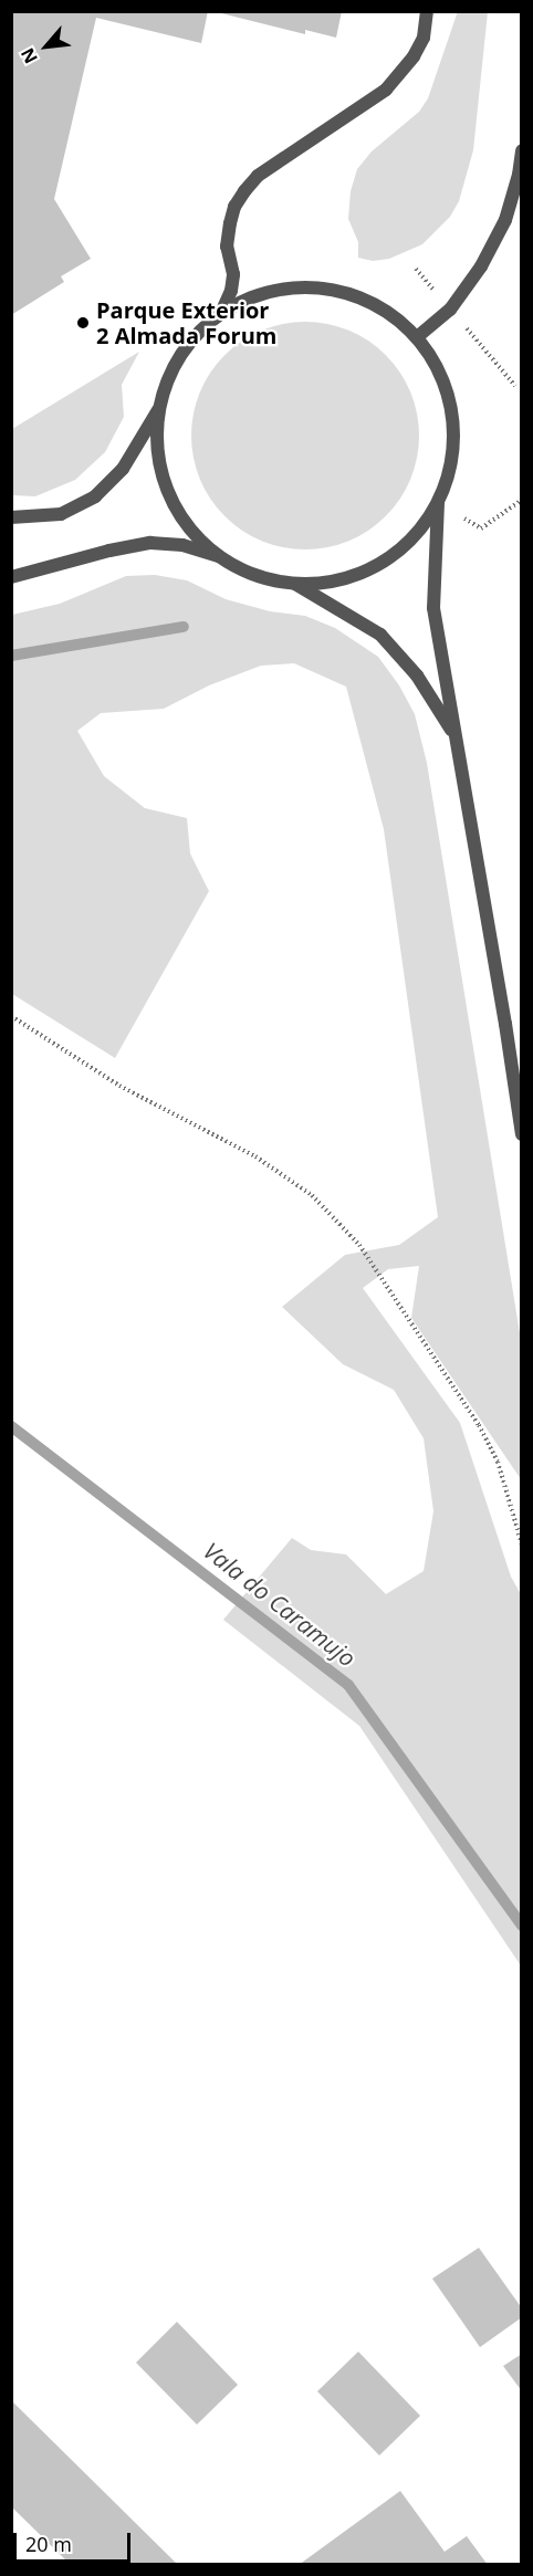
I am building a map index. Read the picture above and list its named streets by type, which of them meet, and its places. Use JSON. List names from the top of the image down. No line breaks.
{"water":["Vala do Caramujo"],"places":["Parque Exterior 2 Almada Forum"],"scale_bar":"20 m","north":"bottom left"}
